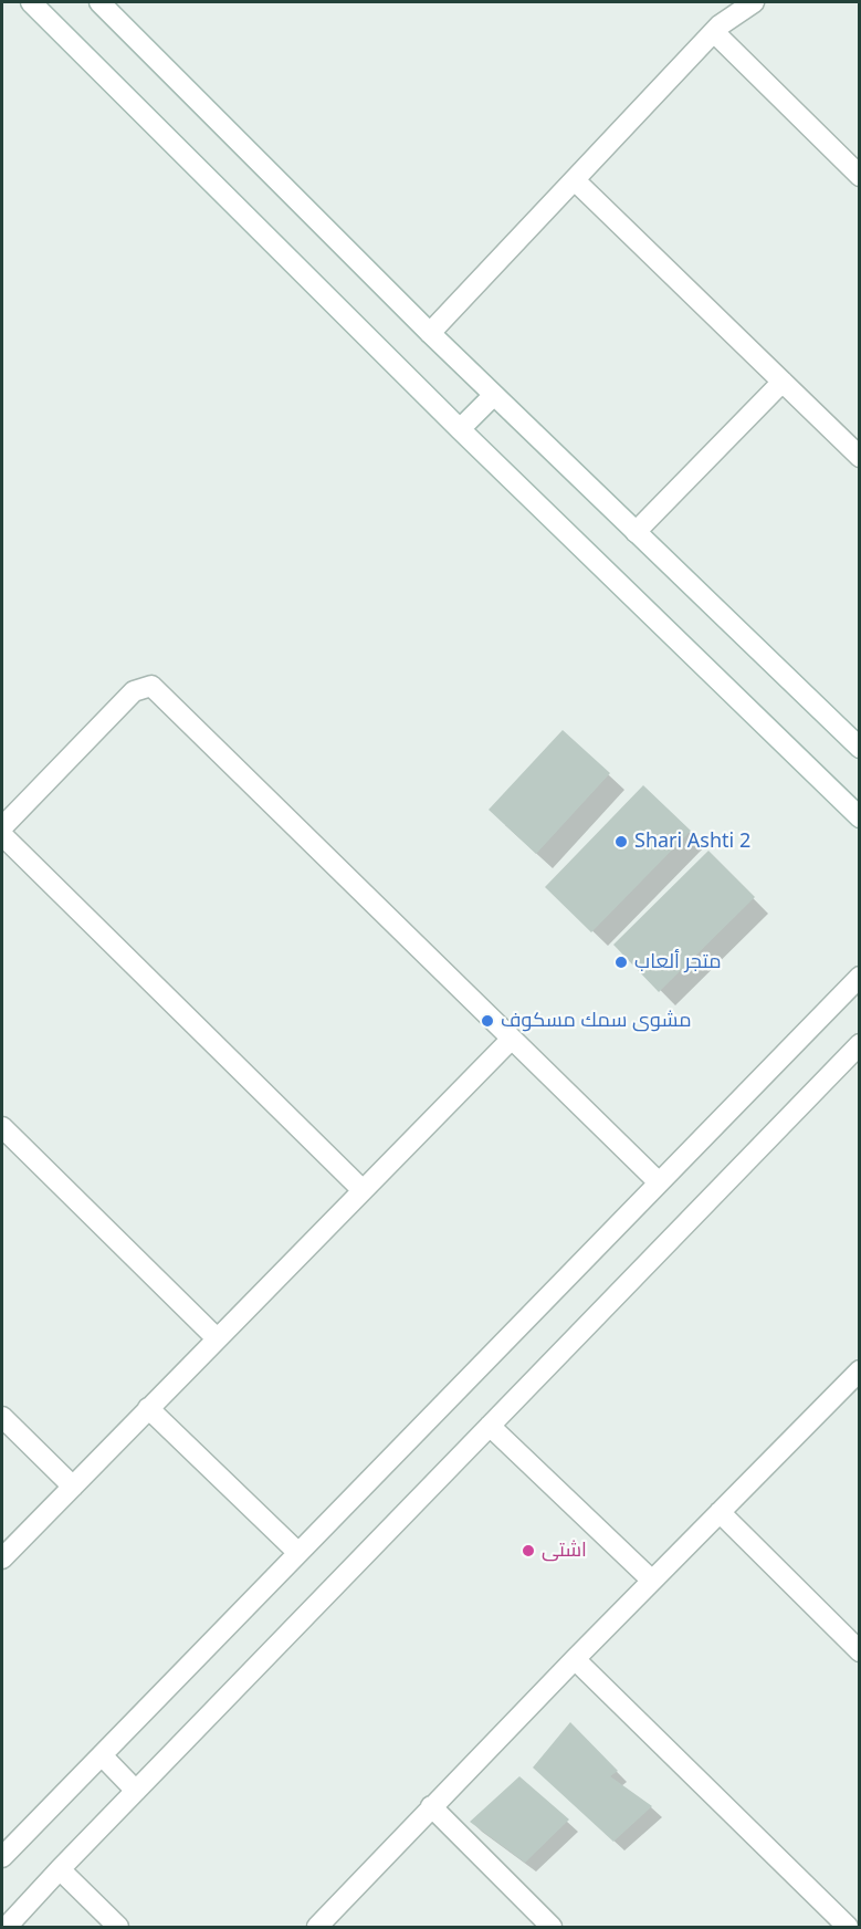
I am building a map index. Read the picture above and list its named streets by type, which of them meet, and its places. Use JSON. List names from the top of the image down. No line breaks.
{"places":["Shari Ashti 2","متجر ألعاب","مشوى سمك مسكوف","اشتی"]}
